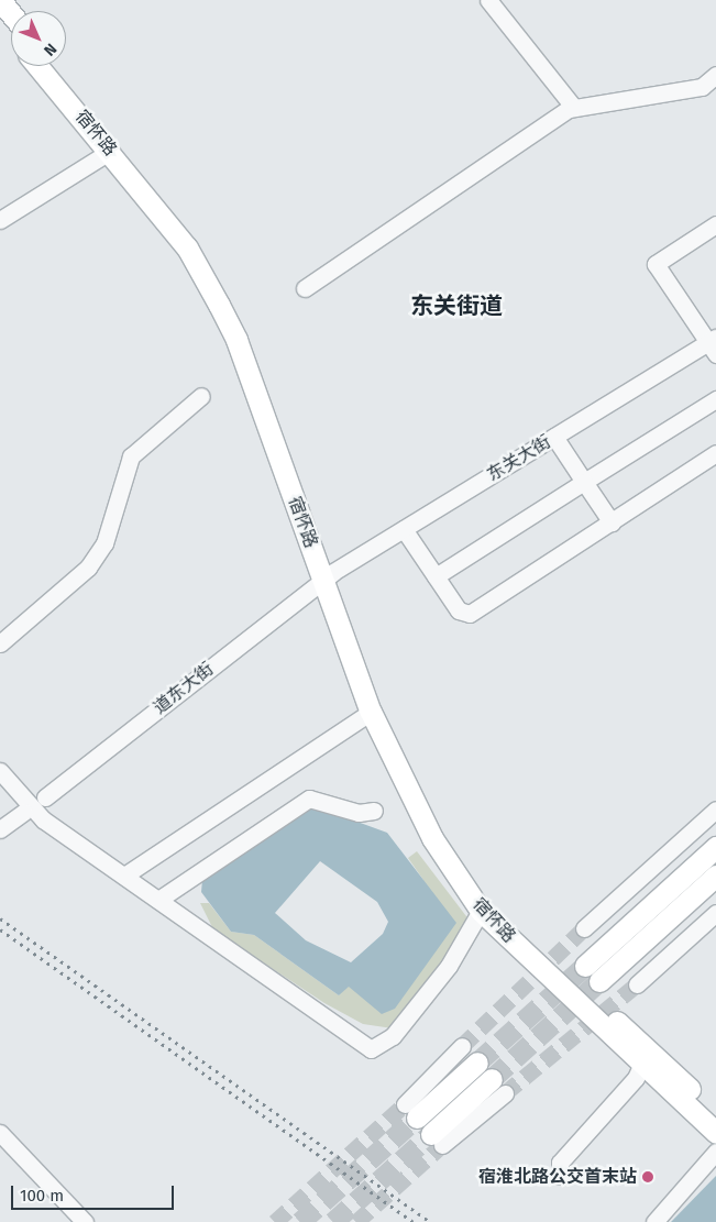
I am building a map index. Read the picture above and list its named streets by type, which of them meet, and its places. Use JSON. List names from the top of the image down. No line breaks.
{"streets":{"main road":["宿怀路"],"street":["东关大街","道东大街"]},"crossings":[["宿怀路","东关大街"],["宿怀路","道东大街"],["东关大街","道东大街"]],"districts":["东关街道"],"places":["宿淮北路公交首末站"],"scale_bar":"100 m","north":"bottom right"}
